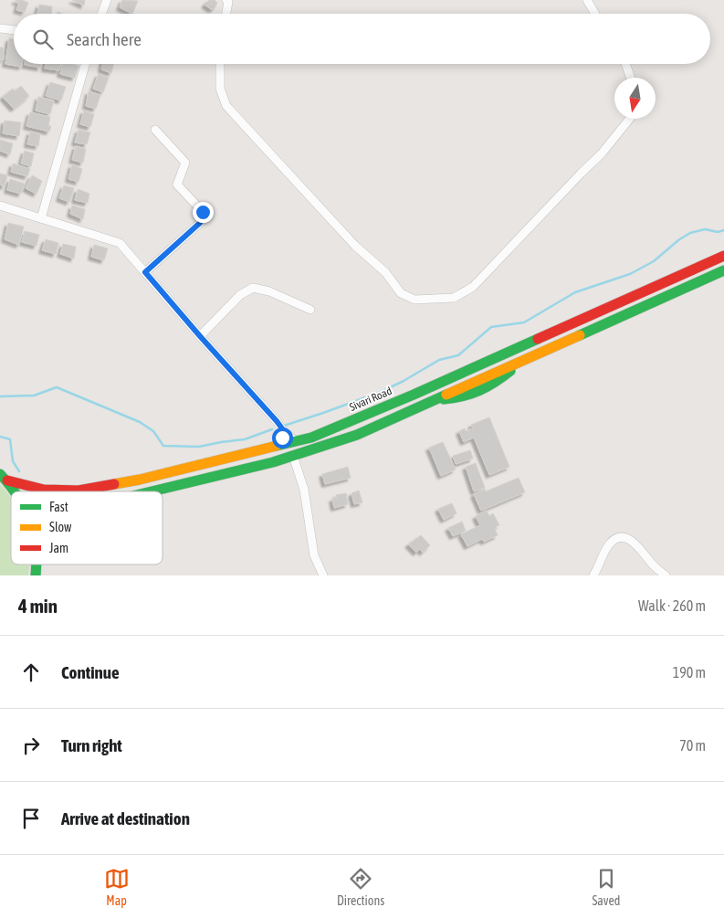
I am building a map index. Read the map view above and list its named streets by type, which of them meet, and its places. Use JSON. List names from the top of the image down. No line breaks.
{"streets":{"main road":["Sivari Road"]},"legend":["Fast","Slow","Jam"],"north":"bottom","page":{"search":"Search here","heading":["4 min","Walk · 260 m"],"list":[["Continue","190 m"],["Turn right","70 m"],"Arrive at destination"],"nav":["Map","Directions","Saved"]}}
